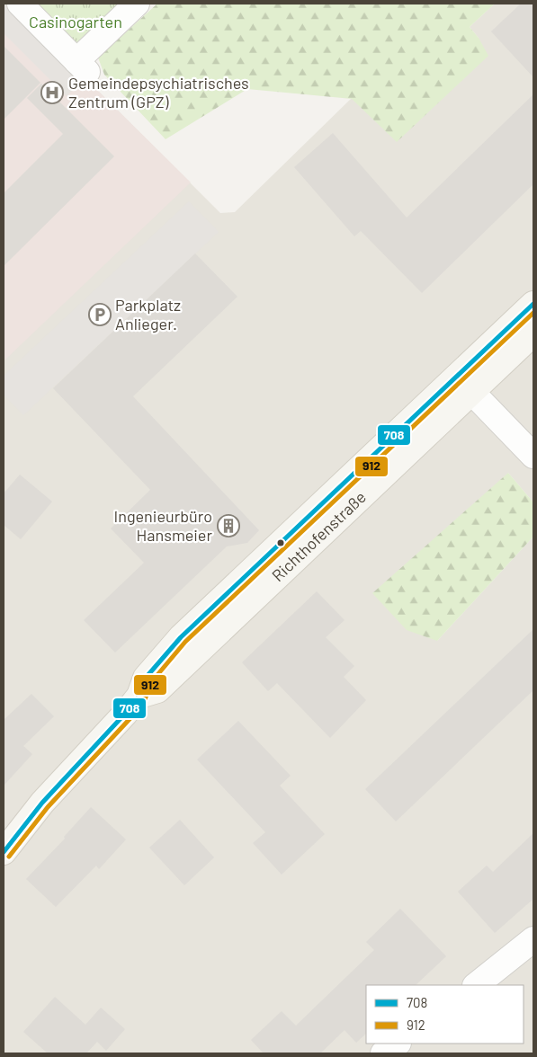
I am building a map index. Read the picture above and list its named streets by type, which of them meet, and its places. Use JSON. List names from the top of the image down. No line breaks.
{"streets":{"street":["Richthofenstraße"]},"parks":["Casinogarten"],"places":{"hospital":["Gemeindepsychiatrisches Zentrum (GPZ)"],"parking":["Parkplatz Anlieger."],"building":["Ingenieurbüro Hansmeier"]},"lines":["transit line 708","transit line 912"],"legend":["708","912"]}
